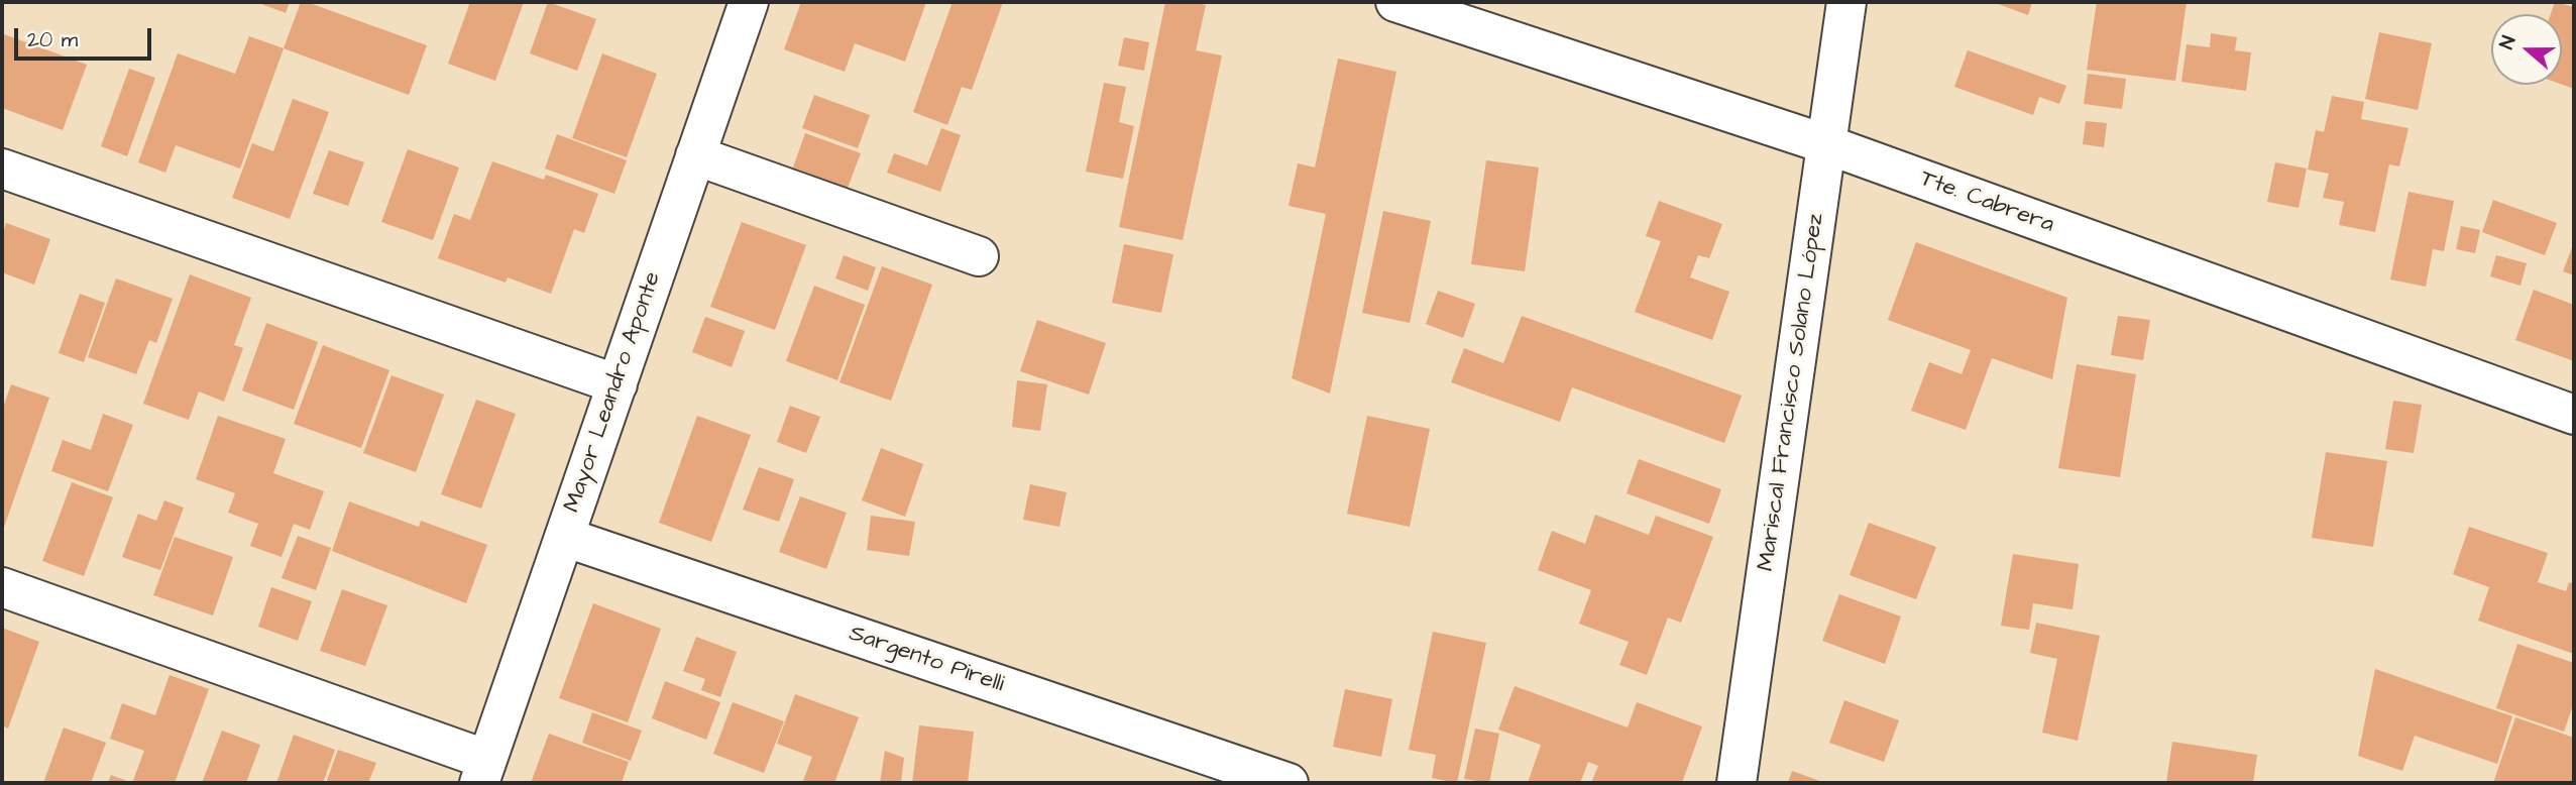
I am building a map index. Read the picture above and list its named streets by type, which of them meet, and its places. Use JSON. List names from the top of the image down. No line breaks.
{"streets":{"street":["Tte. Cabrera","Mayor Leandro Aponte","Mariscal Francisco Solano López","Sargento Pirelli"]},"crossings":[["Tte. Cabrera","Mariscal Francisco Solano López"],["Mayor Leandro Aponte","Sargento Pirelli"]],"scale_bar":"20 m","north":"left"}
